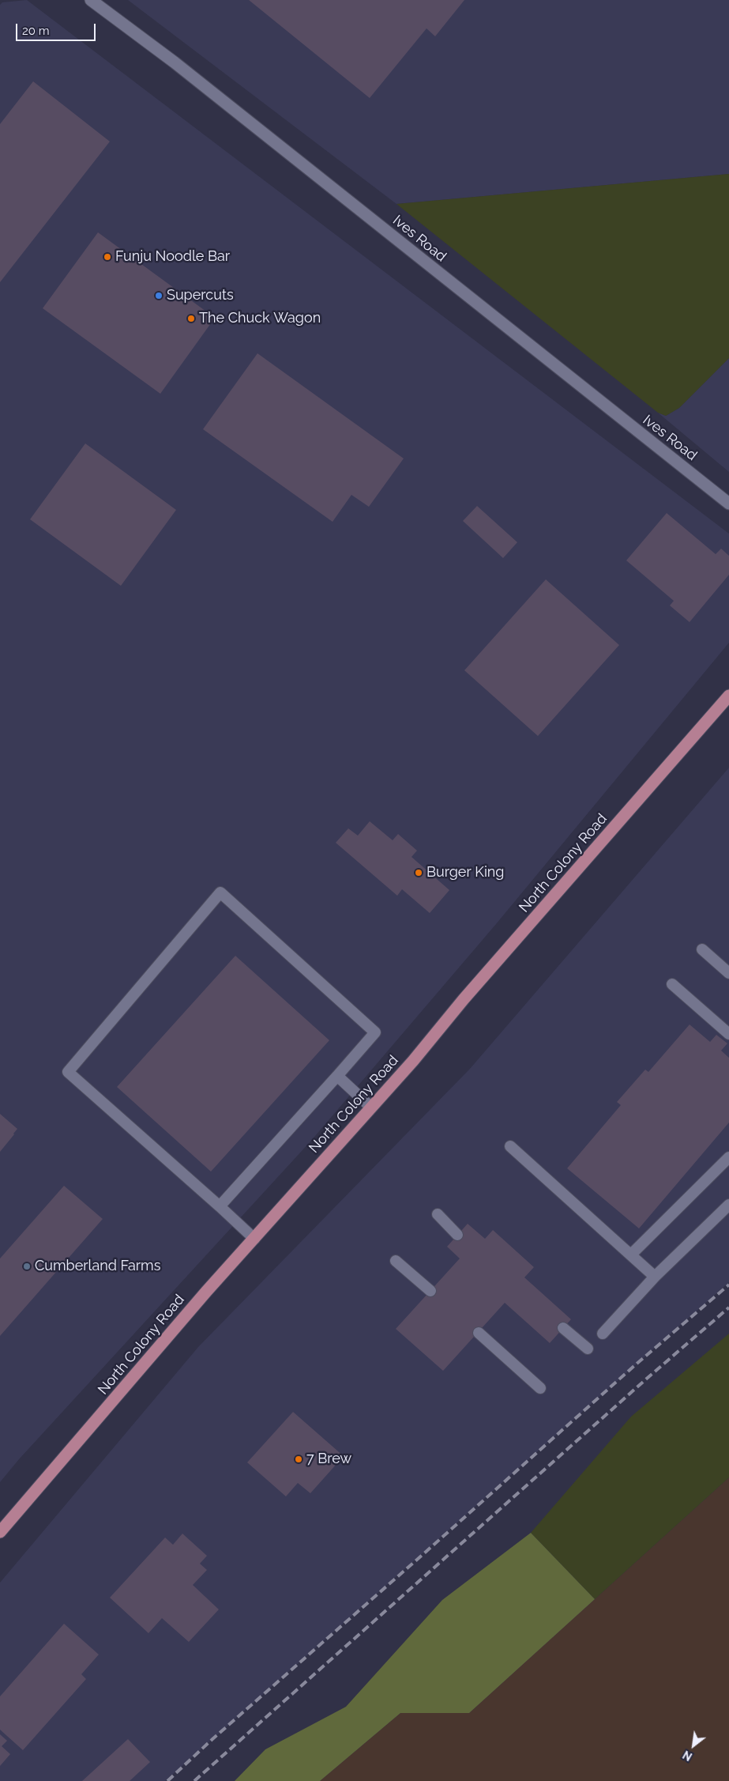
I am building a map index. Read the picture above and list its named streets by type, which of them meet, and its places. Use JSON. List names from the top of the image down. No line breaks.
{"streets":{"main road":["North Colony Road"],"street":["Ives Road"]},"places":["Funju Noodle Bar","Supercuts","The Chuck Wagon","Burger King","Cumberland Farms","7 Brew"],"scale_bar":"20 m","north":"bottom left"}
